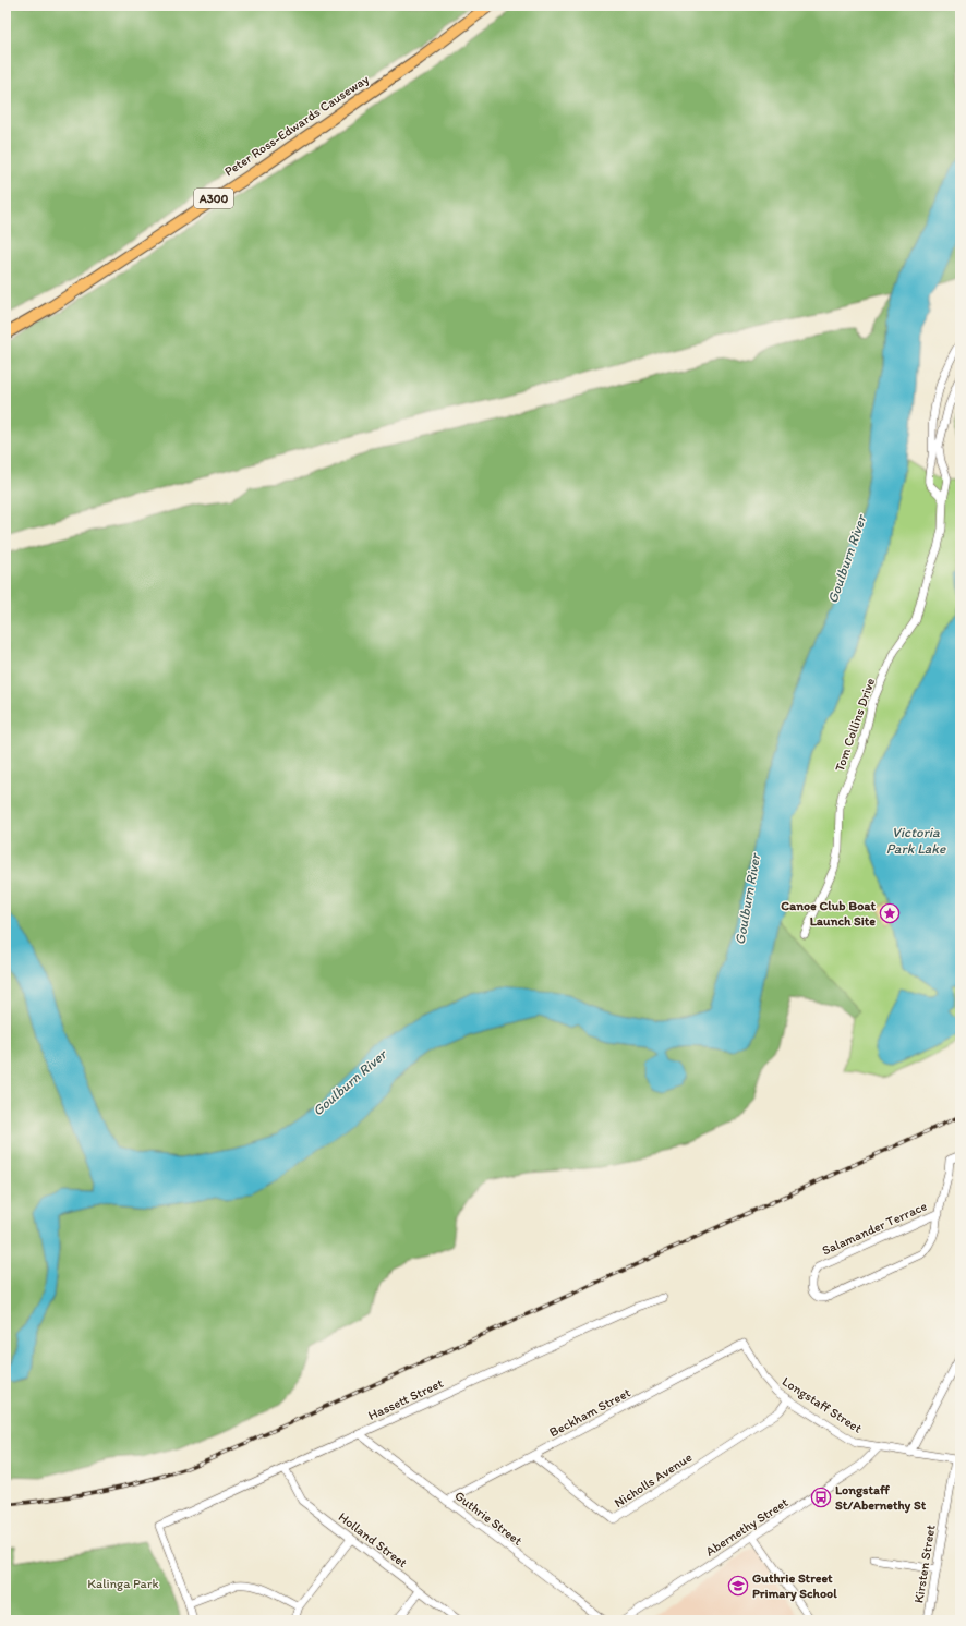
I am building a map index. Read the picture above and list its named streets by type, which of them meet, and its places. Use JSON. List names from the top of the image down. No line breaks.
{"streets":{"highway":["Peter Ross-Edwards Causeway","A300"],"street":["Tom Collins Drive","Salamander Terrace","Hassett Street","Longstaff Street","Beckham Street","Nicholls Avenue","Guthrie Street","Abernethy Street","Holland Street","Kirsten Street"]},"crossings":[["Hassett Street","Guthrie Street"],["Hassett Street","Holland Street"],["Longstaff Street","Beckham Street"],["Longstaff Street","Nicholls Avenue"],["Longstaff Street","Abernethy Street"],["Longstaff Street","Kirsten Street"],["Beckham Street","Nicholls Avenue"],["Beckham Street","Guthrie Street"]],"water":["Goulburn River","Victoria Park Lake"],"parks":["Kalinga Park"],"places":{"place":["Canoe Club Boat Launch Site"],"bus stop":["Longstaff St/Abernethy St"],"school or university":["Guthrie Street Primary School"]}}
